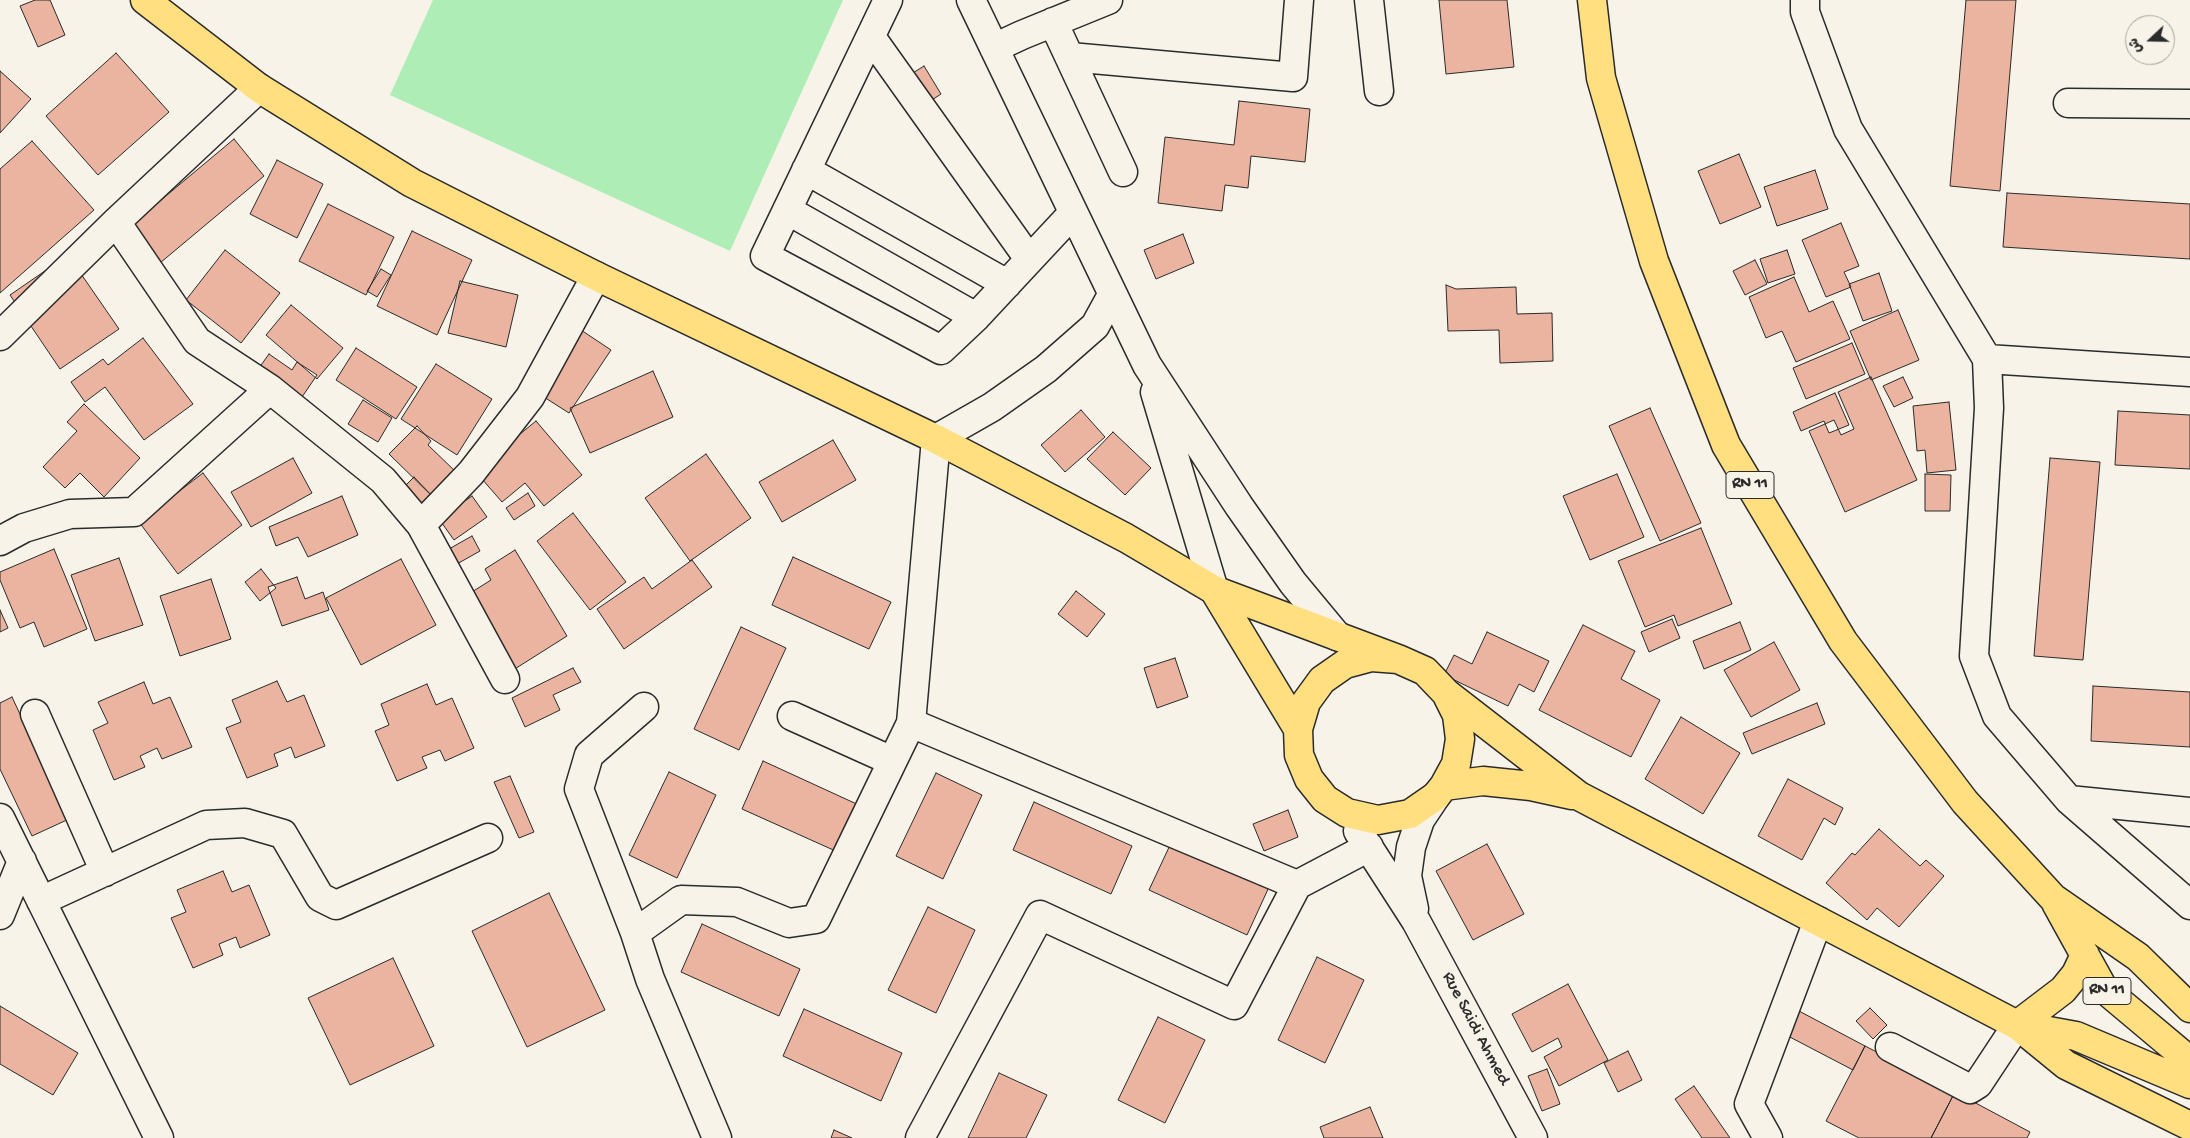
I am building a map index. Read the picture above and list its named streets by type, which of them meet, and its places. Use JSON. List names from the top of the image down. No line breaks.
{"streets":{"main road":["RN 11"],"street":["Rue Saidi Ahmed"]},"north":"left"}
